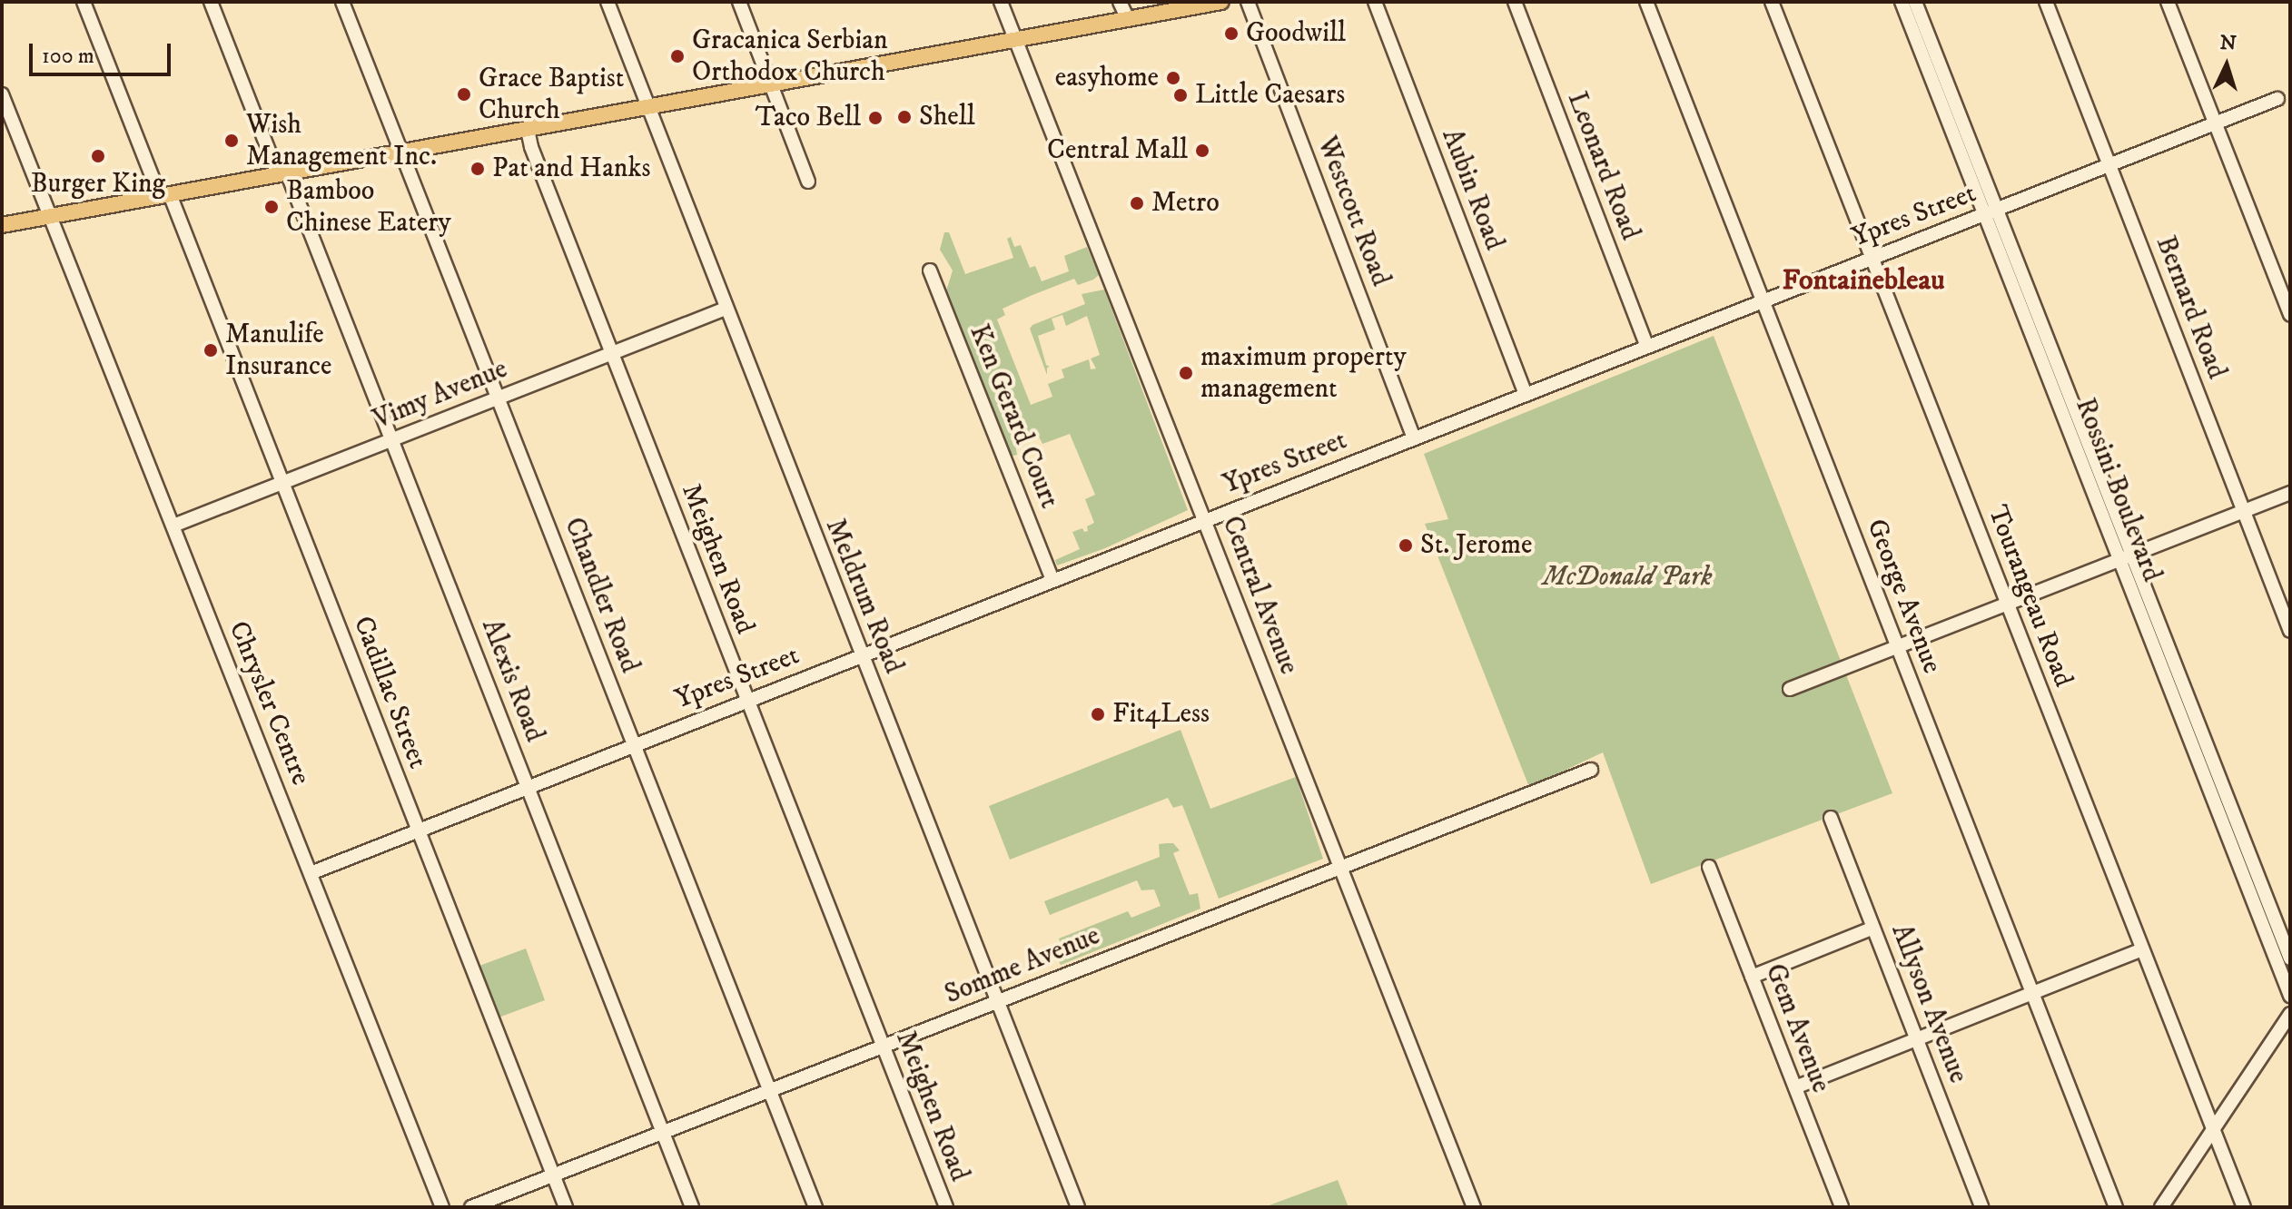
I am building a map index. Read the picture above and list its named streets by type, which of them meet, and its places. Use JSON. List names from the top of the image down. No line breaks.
{"streets":{"street":["Leonard Road","Aubin Road","Westcott Road","Ypres Street","Bernard Road","Vimy Avenue","Ken Gerard Court","Rossini Boulevard","Meighen Road","Chandler Road","Central Avenue","Meldrum Road","George Avenue","Tourangeau Road","Alexis Road","Cadillac Street","Chrysler Centre","Somme Avenue","Allyson Avenue","Gem Avenue"]},"crossings":[["Leonard Road","Ypres Street"],["Aubin Road","Ypres Street"],["Westcott Road","Ypres Street"],["Ypres Street","Bernard Road"],["Ypres Street","Ken Gerard Court"],["Ypres Street","Rossini Boulevard"],["Ypres Street","Meighen Road"],["Ypres Street","Chandler Road"],["Ypres Street","Central Avenue"],["Ypres Street","Meldrum Road"],["Ypres Street","George Avenue"],["Ypres Street","Tourangeau Road"],["Ypres Street","Alexis Road"],["Ypres Street","Cadillac Street"],["Ypres Street","Chrysler Centre"],["Vimy Avenue","Meighen Road"],["Vimy Avenue","Chandler Road"],["Vimy Avenue","Meldrum Road"],["Vimy Avenue","Alexis Road"],["Vimy Avenue","Cadillac Street"],["Vimy Avenue","Chrysler Centre"],["Meighen Road","Somme Avenue"],["Chandler Road","Somme Avenue"],["Central Avenue","Somme Avenue"],["Meldrum Road","Somme Avenue"],["Alexis Road","Somme Avenue"],["Cadillac Street","Somme Avenue"]],"districts":["Fontainebleau"],"parks":["McDonald Park"],"places":["Goodwill","Gracanica Serbian Orthodox Church","easyhome","Grace Baptist Church","Little Caesars","Shell","Taco Bell","Wish Management Inc.","Central Mall","Burger King","Pat and Hanks","Metro","Bamboo Chinese Eatery","Manulife Insurance","maximum property management","St. Jerome","Fit4Less"],"scale_bar":"100 m","north":"top"}
